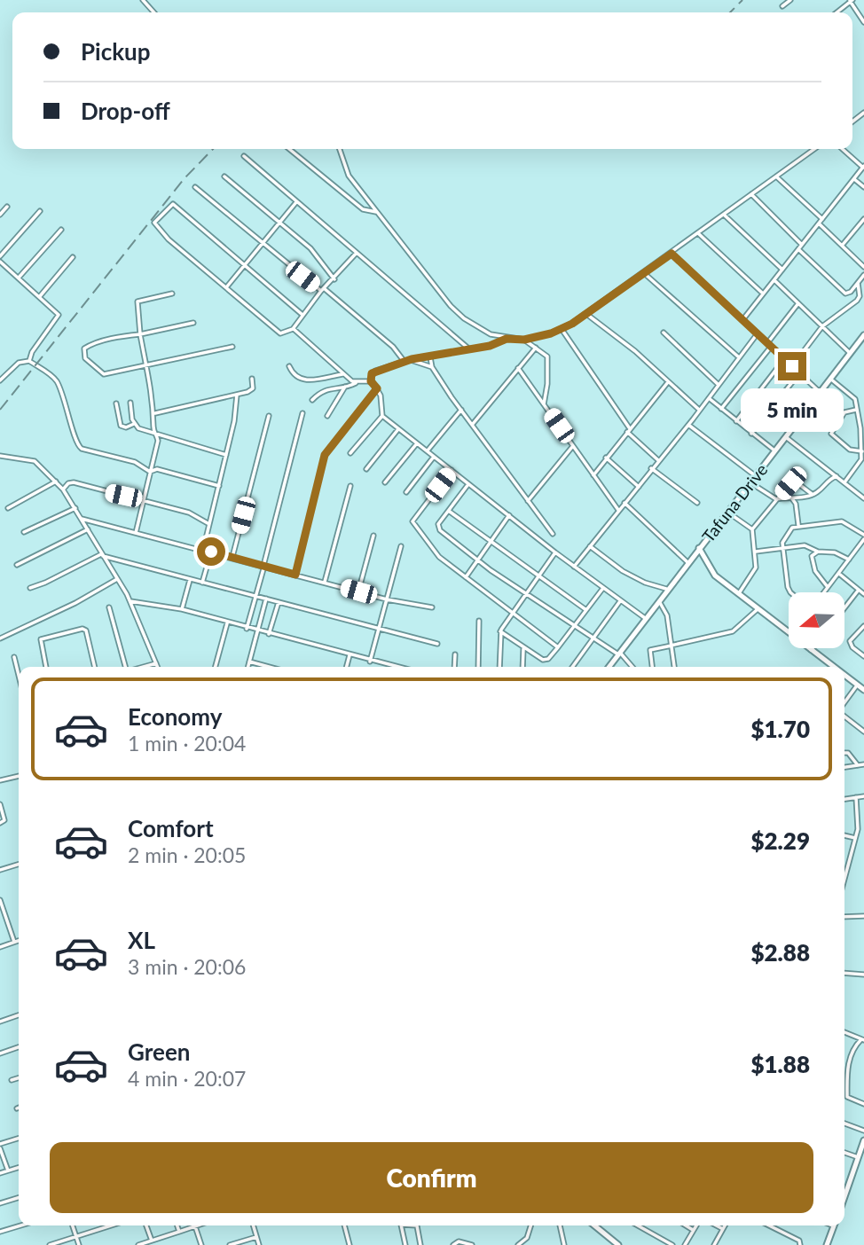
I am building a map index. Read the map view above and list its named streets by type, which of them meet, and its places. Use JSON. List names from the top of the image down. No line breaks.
{"streets":{"main road":["Tafuna Drive"]},"north":"left","page":{"banner":["Pickup","Drop-off"],"bubble":"5 min","list":[{"name":"Economy","note":"1 min · 20:04","value":"$1.70"},{"name":"Comfort","note":"2 min · 20:05","value":"$2.29"},{"name":"XL","note":"3 min · 20:06","value":"$2.88"},{"name":"Green","note":"4 min · 20:07","value":"$1.88"}],"buttons":"Confirm"}}
